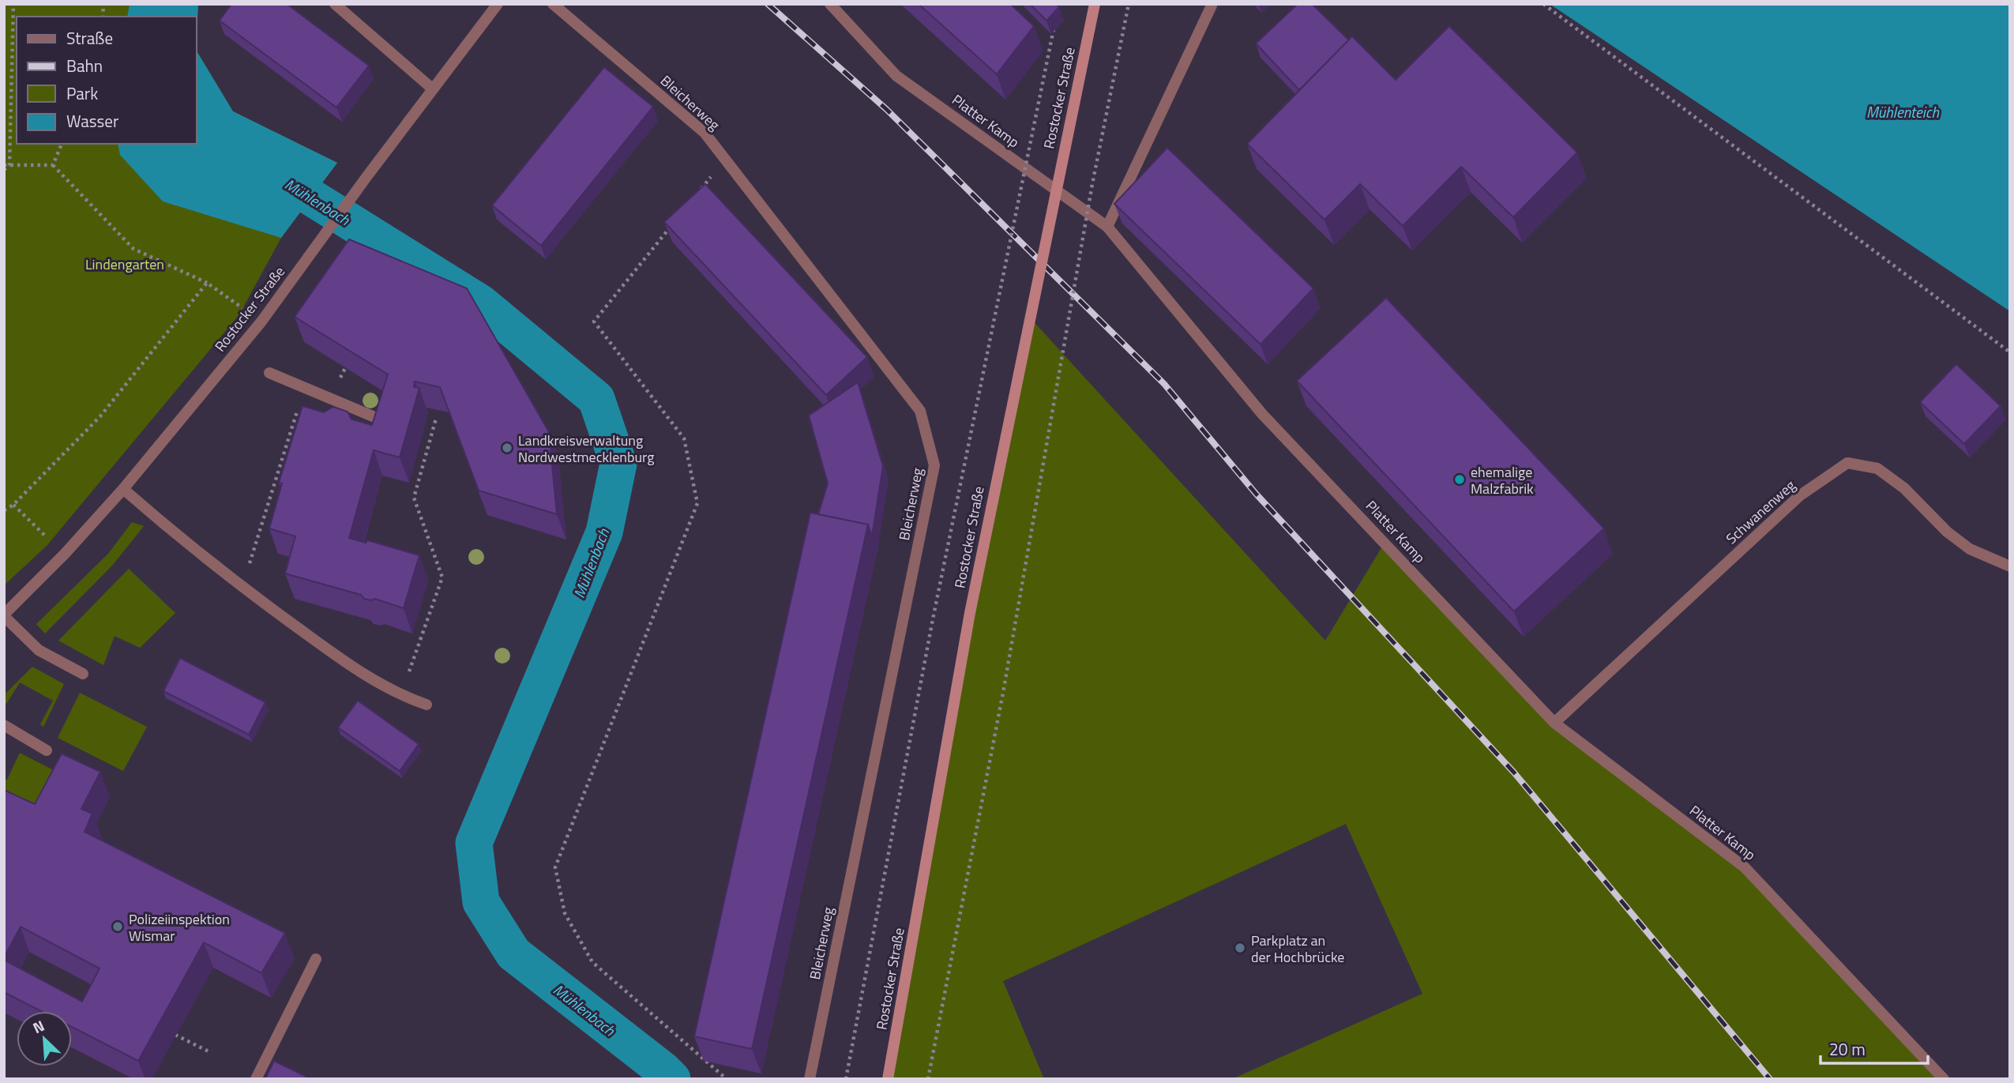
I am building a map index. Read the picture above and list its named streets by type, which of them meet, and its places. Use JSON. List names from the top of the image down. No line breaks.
{"streets":{"main road":["Rostocker Straße"],"street":["Bleicherweg","Platter Kamp","Schwanenweg"]},"crossings":[["Platter Kamp","Schwanenweg"]],"water":["Mühlenteich","Mühlenbach"],"parks":["Lindengarten"],"places":["Landkreisverwaltung Nordwestmecklenburg","ehemalige Malzfabrik","Polizeiinspektion Wismar","Parkplatz an der Hochbrücke"],"legend":["Straße","Bahn","Park","Wasser"],"scale_bar":"20 m","north":"top left"}
